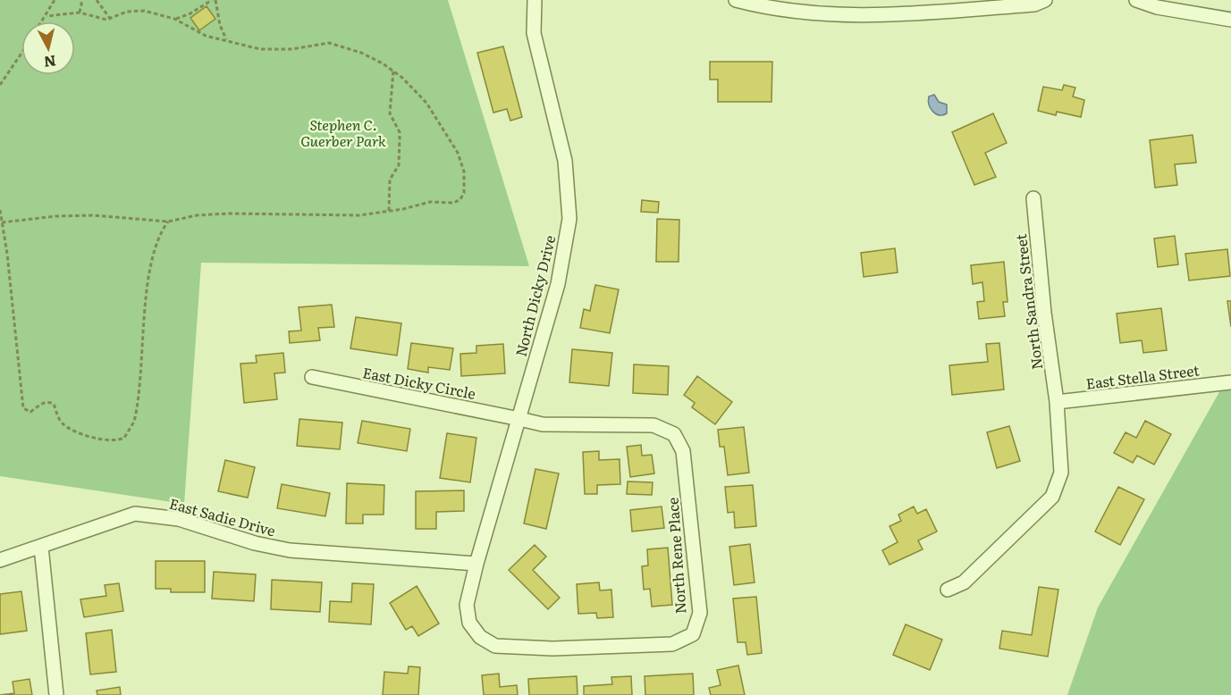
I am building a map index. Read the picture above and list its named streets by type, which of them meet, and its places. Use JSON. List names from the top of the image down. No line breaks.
{"streets":{"street":["North Dicky Drive","North Sandra Street","East Stella Street","East Dicky Circle","East Sadie Drive","North Rene Place"]},"crossings":[["North Dicky Drive","East Dicky Circle"],["North Dicky Drive","East Sadie Drive"],["North Dicky Drive","North Rene Place"],["North Sandra Street","East Stella Street"],["East Dicky Circle","North Rene Place"],["East Sadie Drive","North Rene Place"]],"parks":["Stephen C. Guerber Park"],"north":"bottom"}
